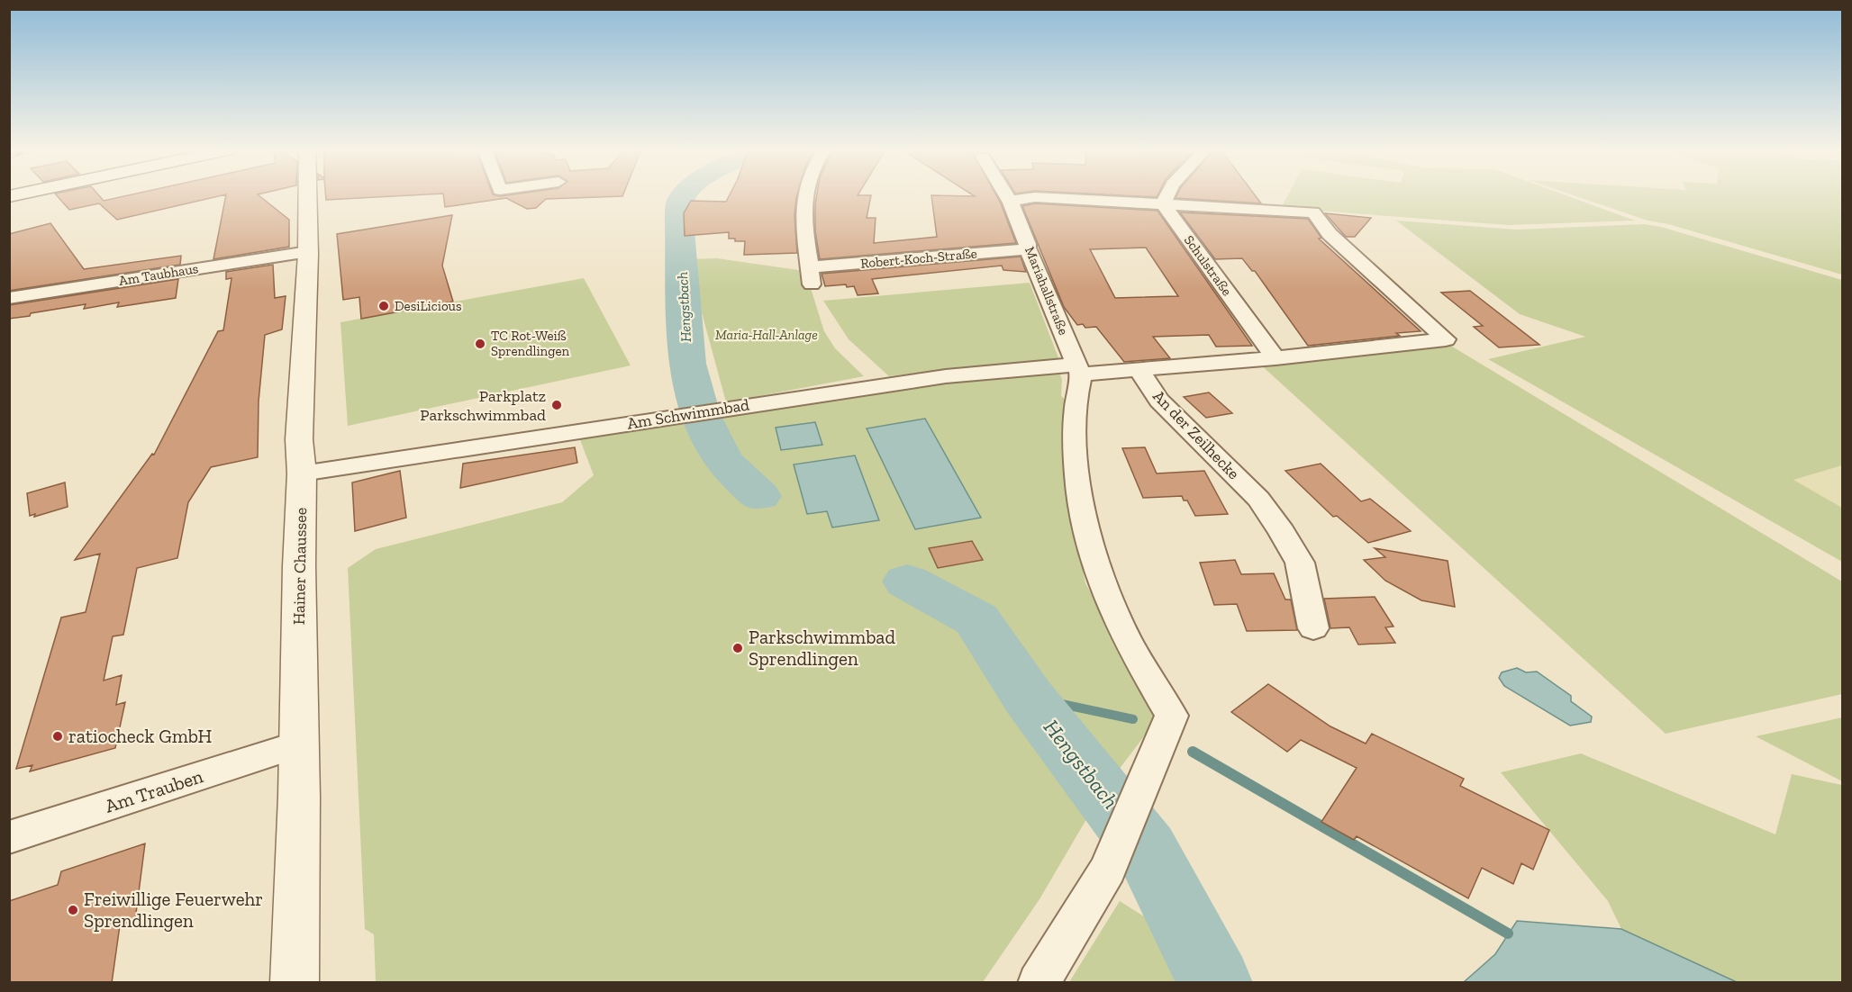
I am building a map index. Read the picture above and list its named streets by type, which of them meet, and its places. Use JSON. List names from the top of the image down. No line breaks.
{"streets":{"street":["Robert-Koch-Straße","Schulstraße","Am Taubhaus","Mariahallstraße","Am Schwimmbad","An der Zeilhecke","Hainer Chaussee","Am Trauben"]},"crossings":[["Robert-Koch-Straße","Mariahallstraße"],["Schulstraße","An der Zeilhecke"],["Am Taubhaus","Hainer Chaussee"],["Mariahallstraße","Am Schwimmbad"],["Am Schwimmbad","Hainer Chaussee"],["Hainer Chaussee","Am Trauben"]],"water":["Hengstbach"],"parks":["Maria-Hall-Anlage"],"places":["DesiLicious","TC Rot-Weiß Sprendlingen","Parkplatz Parkschwimmbad","Parkschwimmbad Sprendlingen","ratiocheck GmbH","Freiwillige Feuerwehr Sprendlingen"]}
